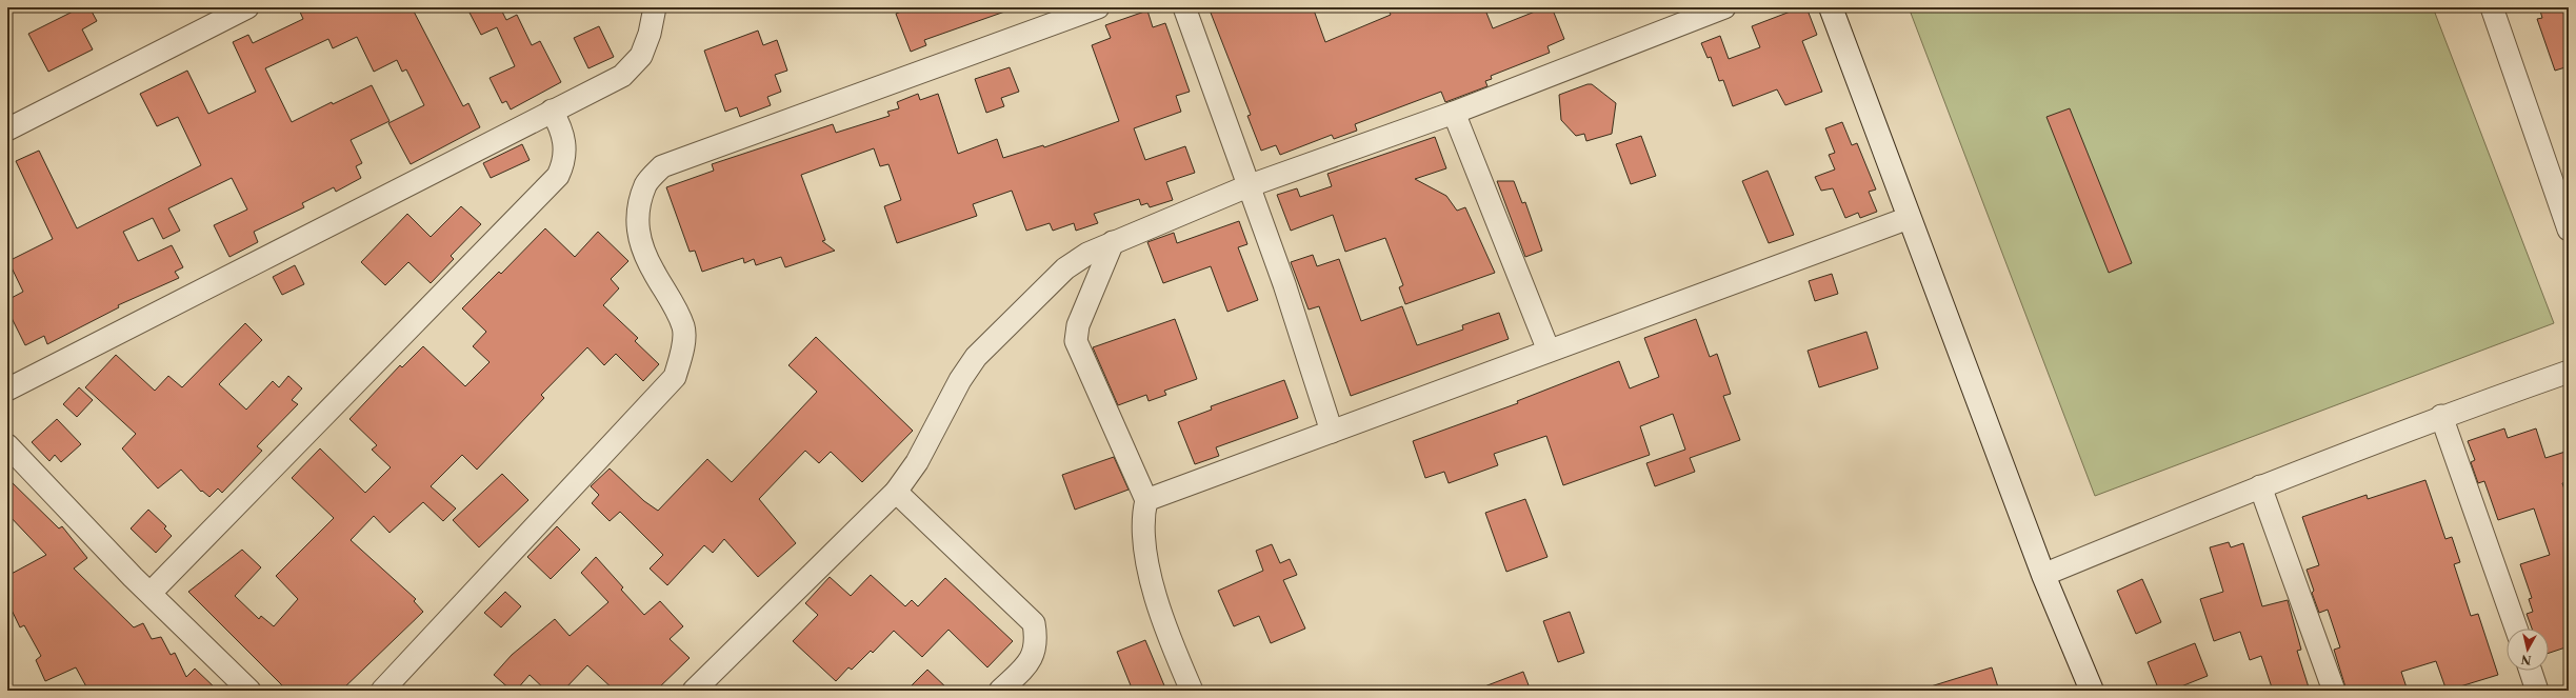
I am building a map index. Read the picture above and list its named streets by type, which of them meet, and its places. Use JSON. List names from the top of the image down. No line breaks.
{"north":"bottom"}
